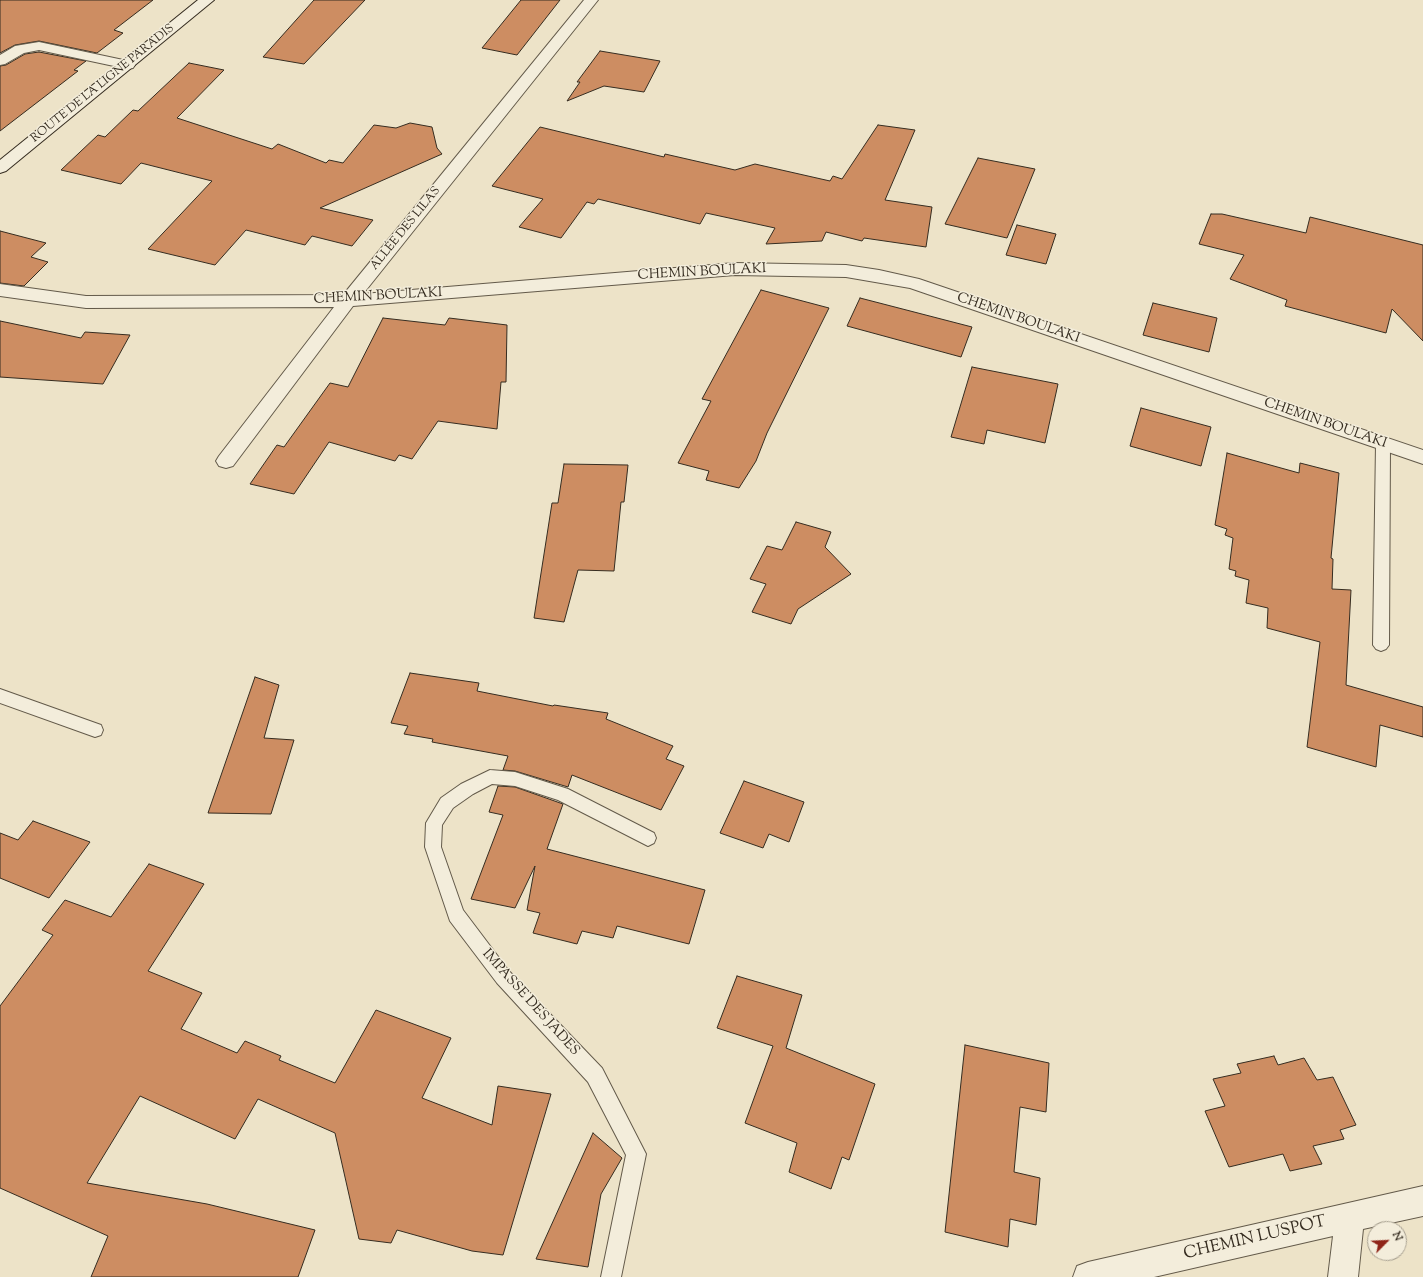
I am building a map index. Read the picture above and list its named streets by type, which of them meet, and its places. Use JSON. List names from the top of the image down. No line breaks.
{"streets":{"street":["ROUTE DE LA LIGNE PARADIS","ALLÉE DES LILAS","CHEMIN BOULAKI","CHEMIN LUSPOT"],"lane":["IMPASSE DES JADES"]},"crossings":[["ALLÉE DES LILAS","CHEMIN BOULAKI"]],"north":"top right"}
